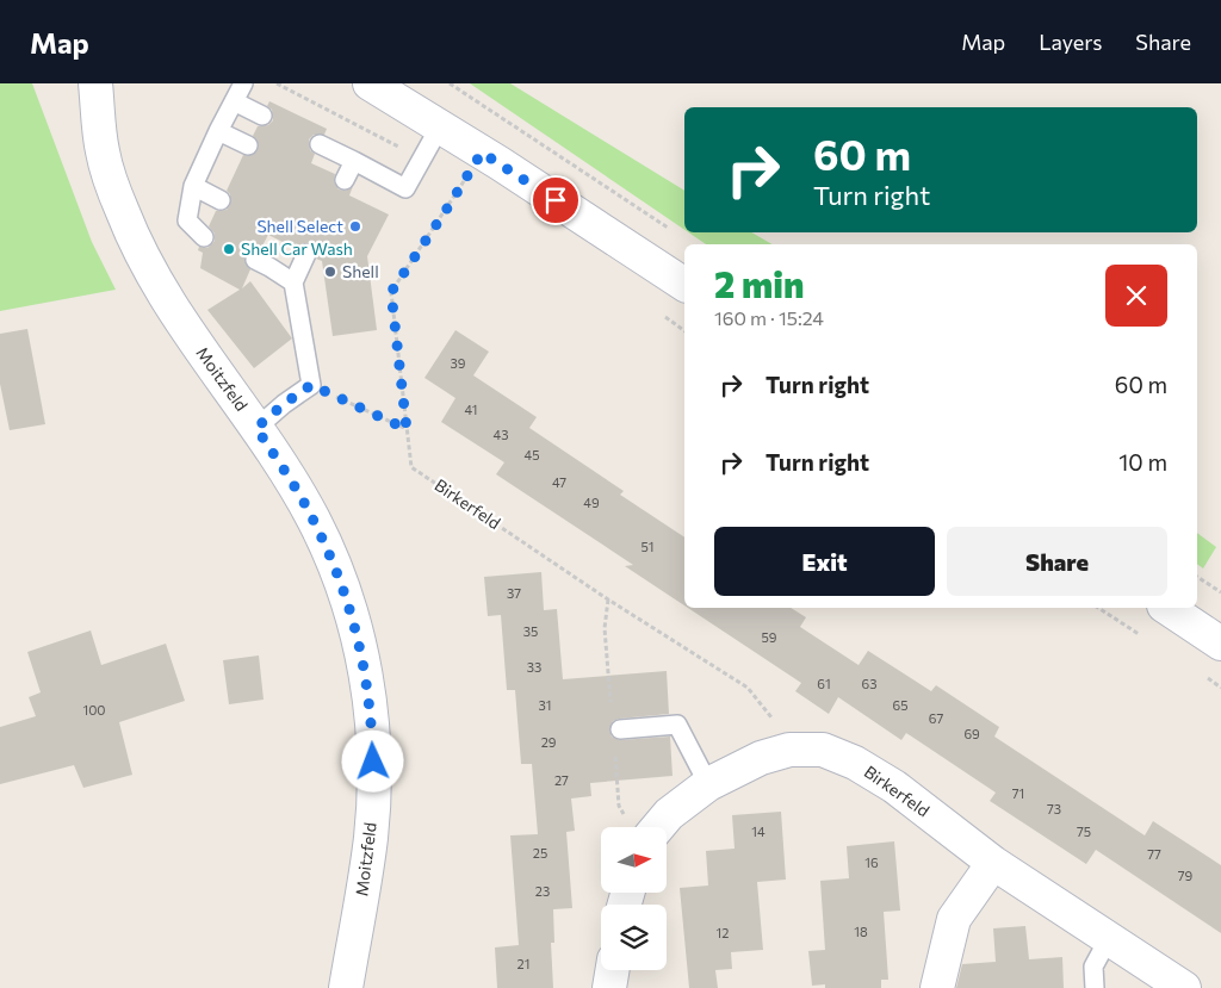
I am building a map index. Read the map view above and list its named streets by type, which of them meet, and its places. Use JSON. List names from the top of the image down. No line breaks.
{"streets":{"street":["Moitzfeld","Birkerfeld"]},"places":["Shell Select","Shell Car Wash","Shell"],"house_numbers":["39","41","43","45","47","49","51","37","35","59","33","61","63","31","65","100","67","69","29","27","71","73","14","75","25","77","16","79","23","18","12","21"],"north":"right","page":{"header":"Map","nav":["Map","Layers","Share"],"turn":["60 m","Turn right"],"heading":["2 min","160 m · 15:24"],"list":[{"name":"Turn right","value":"60 m"},{"name":"Turn right","value":"10 m"}],"buttons":["Exit","Share"]}}
